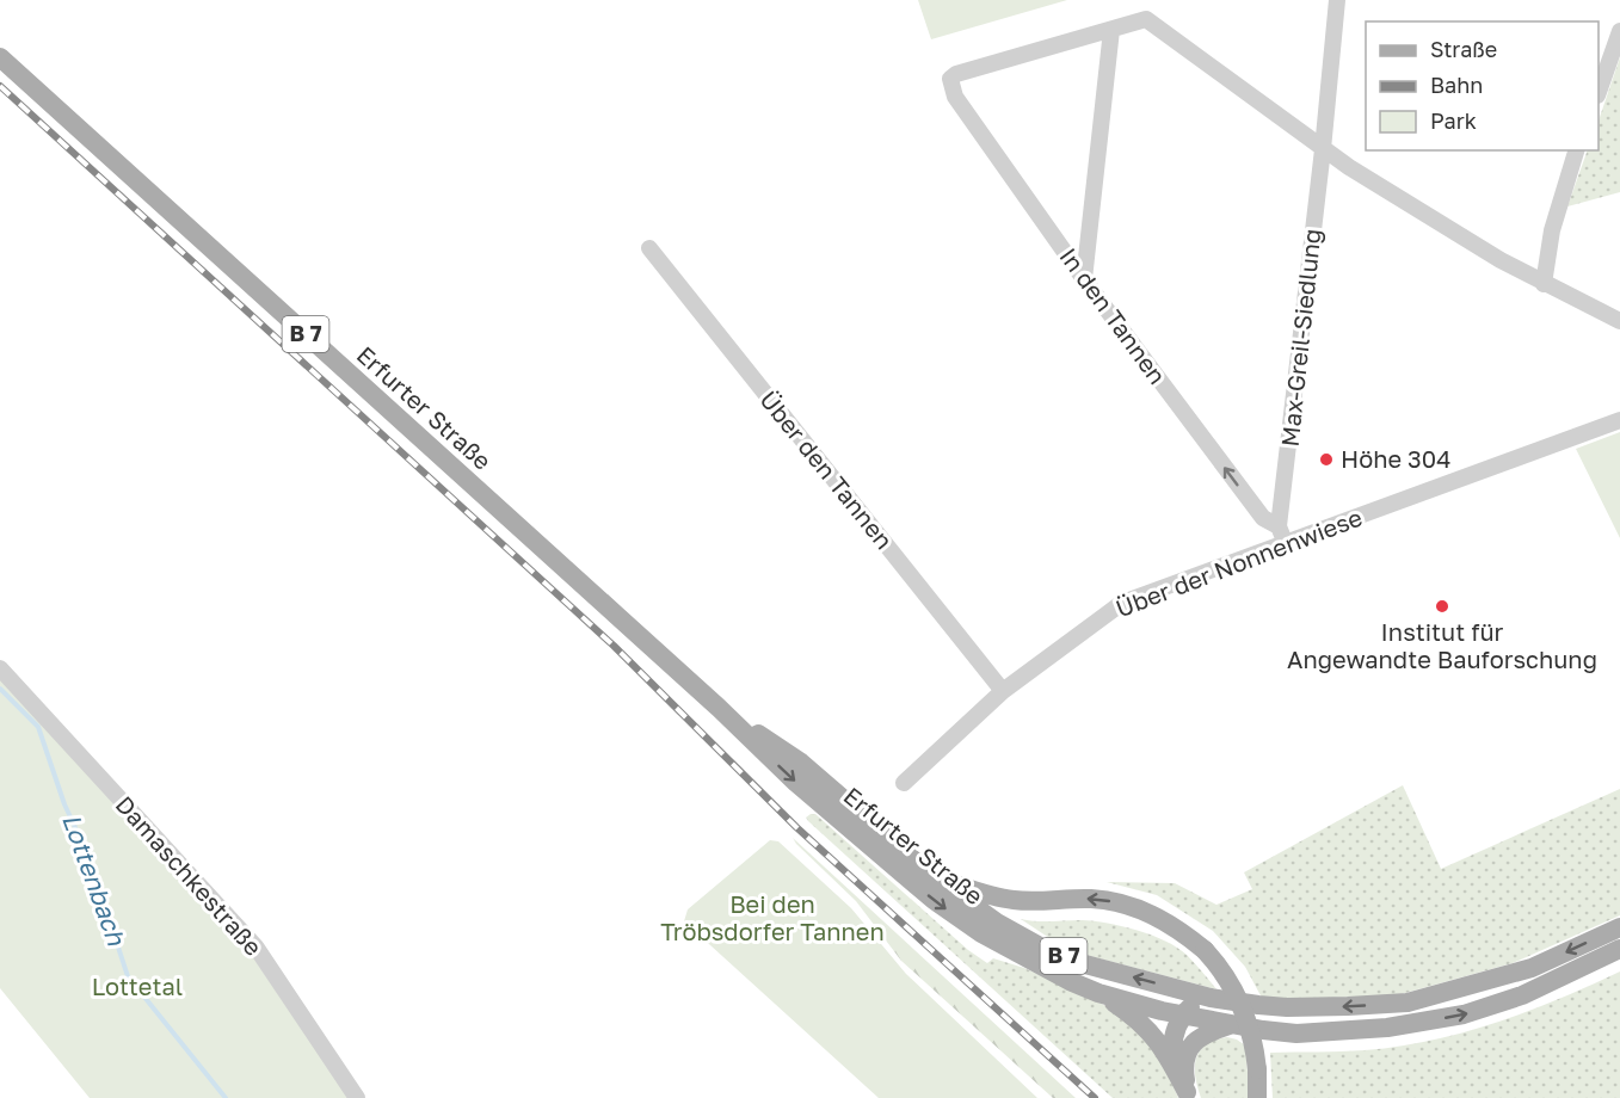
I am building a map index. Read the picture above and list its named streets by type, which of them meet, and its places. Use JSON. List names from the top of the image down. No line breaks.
{"streets":{"main road":["B 7","Erfurter Straße"],"street":["In den Tannen","Max-Greil-Siedlung","Über den Tannen","Über der Nonnenwiese","Damaschkestraße"]},"crossings":[["In den Tannen","Max-Greil-Siedlung"],["In den Tannen","Über der Nonnenwiese"],["B 7","Erfurter Straße"],["Über den Tannen","Über der Nonnenwiese"]],"one_way":["In den Tannen"],"water":["Lottenbach"],"parks":["Bei den Tröbsdorfer Tannen","Lottetal"],"places":["Höhe 304","Institut für Angewandte Bauforschung"],"legend":["Straße","Bahn","Park"]}
